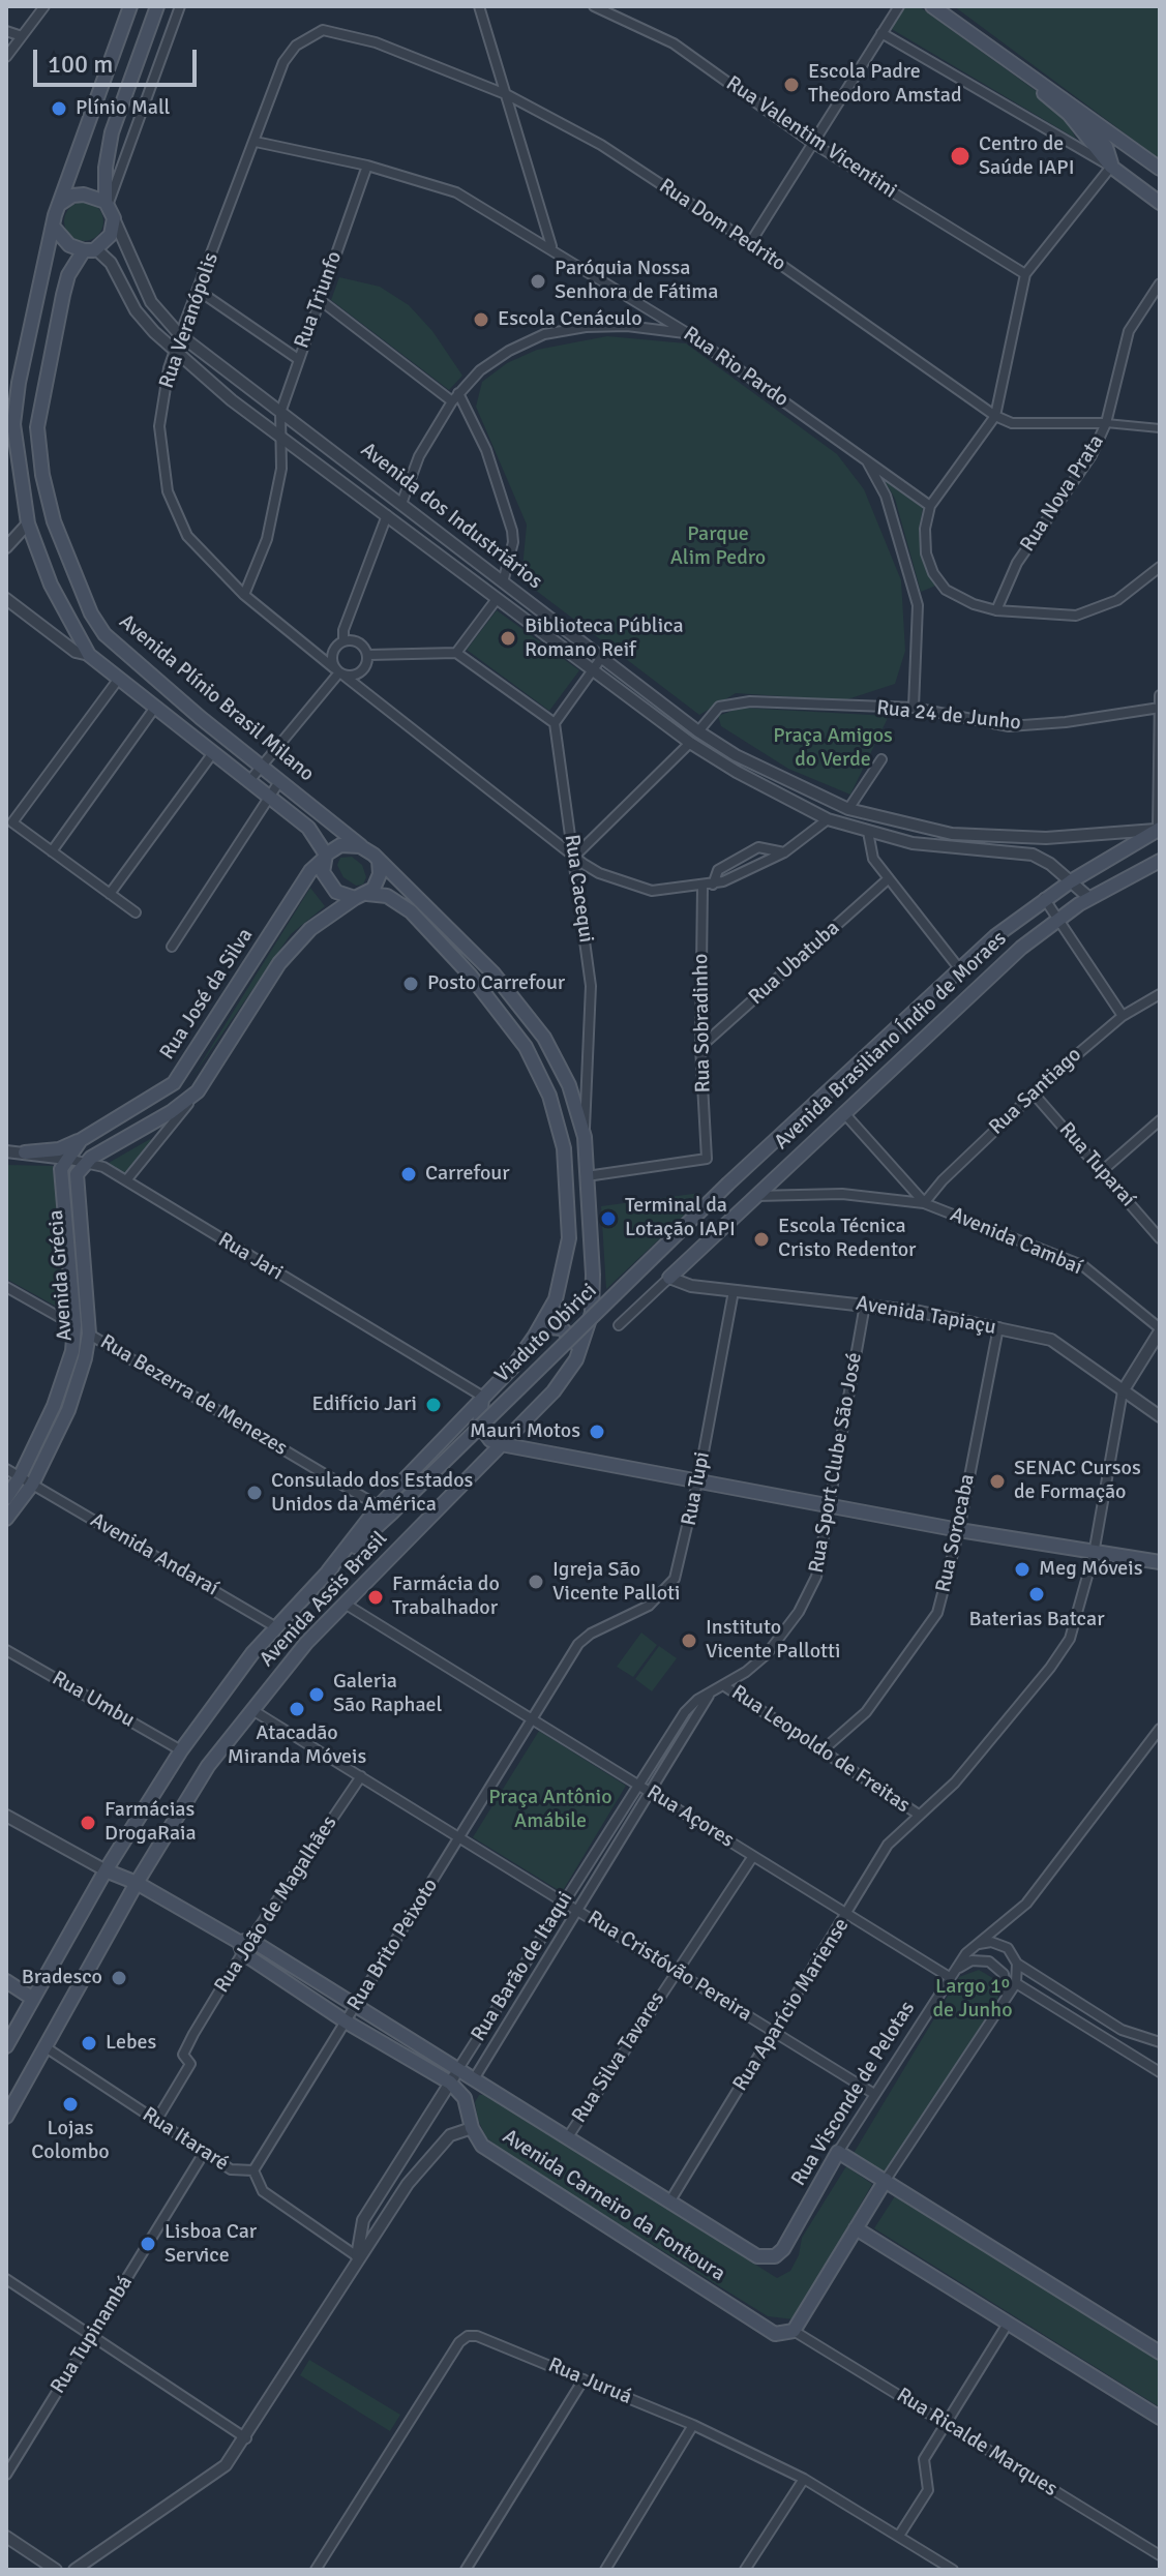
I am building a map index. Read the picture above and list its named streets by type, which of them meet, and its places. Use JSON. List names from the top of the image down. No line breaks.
{"streets":{"main road":["Avenida dos Industriários","Avenida Plínio Brasil Milano","Rua José da Silva","Avenida Brasiliano Índio de Moraes","Avenida Grécia","Viaduto Obirici","Avenida Assis Brasil","Rua Visconde de Pelotas","Avenida Carneiro da Fontoura"],"street":["Rua Valentim Vicentini","Rua Dom Pedrito","Rua Triunfo","Rua Veranópolis","Rua Rio Pardo","Rua Nova Prata","Rua 24 de Junho","Rua Cacequi","Rua Ubatuba","Rua Sobradinho","Rua Santiago","Rua Tuparaí","Avenida Cambaí","Rua Jari","Avenida Tapiaçu","Rua Bezerra de Menezes","Rua Sport Clube São José","Rua Tupi","Rua Sorocaba","Avenida Andaraí","Rua Umbu","Rua Leopoldo de Freitas","Rua Açores","Rua João de Magalhães","Rua Brito Peixoto","Rua Barão de Itaqui","Rua Cristóvão Pereira","Rua Aparício Mariense","Rua Silva Tavares","Rua Itararé","Rua Tupinambá","Rua Juruá","Rua Ricalde Marques"]},"crossings":[["Rua Dom Pedrito","Rua Veranópolis"],["Rua Dom Pedrito","Rua Nova Prata"],["Rua Triunfo","Rua Veranópolis"],["Rua Triunfo","Rua Rio Pardo"],["Rua Triunfo","Avenida dos Industriários"],["Rua Veranópolis","Rua Rio Pardo"],["Rua Veranópolis","Avenida dos Industriários"],["Rua Veranópolis","Rua Cacequi"],["Rua Veranópolis","Rua Sobradinho"],["Avenida dos Industriários","Avenida Plínio Brasil Milano"],["Avenida dos Industriários","Rua 24 de Junho"],["Avenida dos Industriários","Avenida Brasiliano Índio de Moraes"],["Avenida Plínio Brasil Milano","Rua José da Silva"],["Rua Ubatuba","Rua Sobradinho"],["Rua José da Silva","Rua Jari"],["Rua José da Silva","Avenida Grécia"],["Avenida Brasiliano Índio de Moraes","Avenida Cambaí"],["Avenida Brasiliano Índio de Moraes","Avenida Tapiaçu"],["Avenida Brasiliano Índio de Moraes","Viaduto Obirici"],["Rua Santiago","Rua Tuparaí"],["Rua Santiago","Avenida Cambaí"],["Rua Jari","Avenida Grécia"],["Rua Jari","Avenida Assis Brasil"],["Avenida Grécia","Rua Bezerra de Menezes"],["Avenida Grécia","Avenida Andaraí"],["Avenida Tapiaçu","Rua Sport Clube São José"],["Avenida Tapiaçu","Rua Tupi"],["Avenida Tapiaçu","Rua Sorocaba"],["Avenida Tapiaçu","Rua Aparício Mariense"],["Viaduto Obirici","Avenida Assis Brasil"],["Rua Bezerra de Menezes","Avenida Assis Brasil"],["Rua Sport Clube São José","Rua Leopoldo de Freitas"],["Rua Sport Clube São José","Rua Barão de Itaqui"],["Rua Tupi","Rua Açores"],["Rua Tupi","Rua Brito Peixoto"],["Rua Sorocaba","Rua Leopoldo de Freitas"],["Avenida Andaraí","Avenida Assis Brasil"],["Avenida Assis Brasil","Rua Umbu"],["Avenida Assis Brasil","Rua Açores"],["Avenida Assis Brasil","Rua Cristóvão Pereira"],["Avenida Assis Brasil","Rua Itararé"],["Avenida Assis Brasil","Avenida Carneiro da Fontoura"],["Rua Leopoldo de Freitas","Rua Barão de Itaqui"],["Rua Leopoldo de Freitas","Rua Aparício Mariense"],["Rua Açores","Rua Brito Peixoto"],["Rua Açores","Rua Barão de Itaqui"],["Rua Açores","Rua Aparício Mariense"],["Rua Açores","Rua Silva Tavares"],["Rua Açores","Rua Visconde de Pelotas"],["Rua João de Magalhães","Rua Cristóvão Pereira"],["Rua João de Magalhães","Rua Itararé"],["Rua João de Magalhães","Avenida Carneiro da Fontoura"],["Rua Brito Peixoto","Rua Cristóvão Pereira"],["Rua Brito Peixoto","Rua Itararé"],["Rua Brito Peixoto","Avenida Carneiro da Fontoura"],["Rua Barão de Itaqui","Rua Cristóvão Pereira"],["Rua Barão de Itaqui","Rua Itararé"],["Rua Barão de Itaqui","Avenida Carneiro da Fontoura"],["Rua Cristóvão Pereira","Rua Aparício Mariense"],["Rua Cristóvão Pereira","Rua Silva Tavares"],["Rua Cristóvão Pereira","Rua Visconde de Pelotas"],["Rua Aparício Mariense","Avenida Carneiro da Fontoura"],["Rua Silva Tavares","Avenida Carneiro da Fontoura"],["Rua Visconde de Pelotas","Avenida Carneiro da Fontoura"],["Rua Itararé","Rua Tupinambá"],["Avenida Carneiro da Fontoura","Rua Ricalde Marques"]],"parks":["Parque Alim Pedro","Praça Amigos do Verde","Praça Antônio Amábile","Largo 1º de Junho"],"places":["Escola Padre Theodoro Amstad","Plínio Mall","Centro de Saúde IAPI","Paróquia Nossa Senhora de Fátima","Escola Cenáculo","Biblioteca Pública Romano Reif","Posto Carrefour","Carrefour","Terminal da Lotação IAPI","Escola Técnica Cristo Redentor","Edifício Jari","Mauri Motos","SENAC Cursos de Formação","Consulado dos Estados Unidos da América","Meg Móveis","Igreja São Vicente Palloti","Baterias Batcar","Farmácia do Trabalhador","Instituto Vicente Pallotti","Galeria São Raphael","Atacadão Miranda Móveis","Farmácias DrogaRaia","Bradesco","Lebes","Lojas Colombo","Lisboa Car Service"],"scale_bar":"100 m"}
